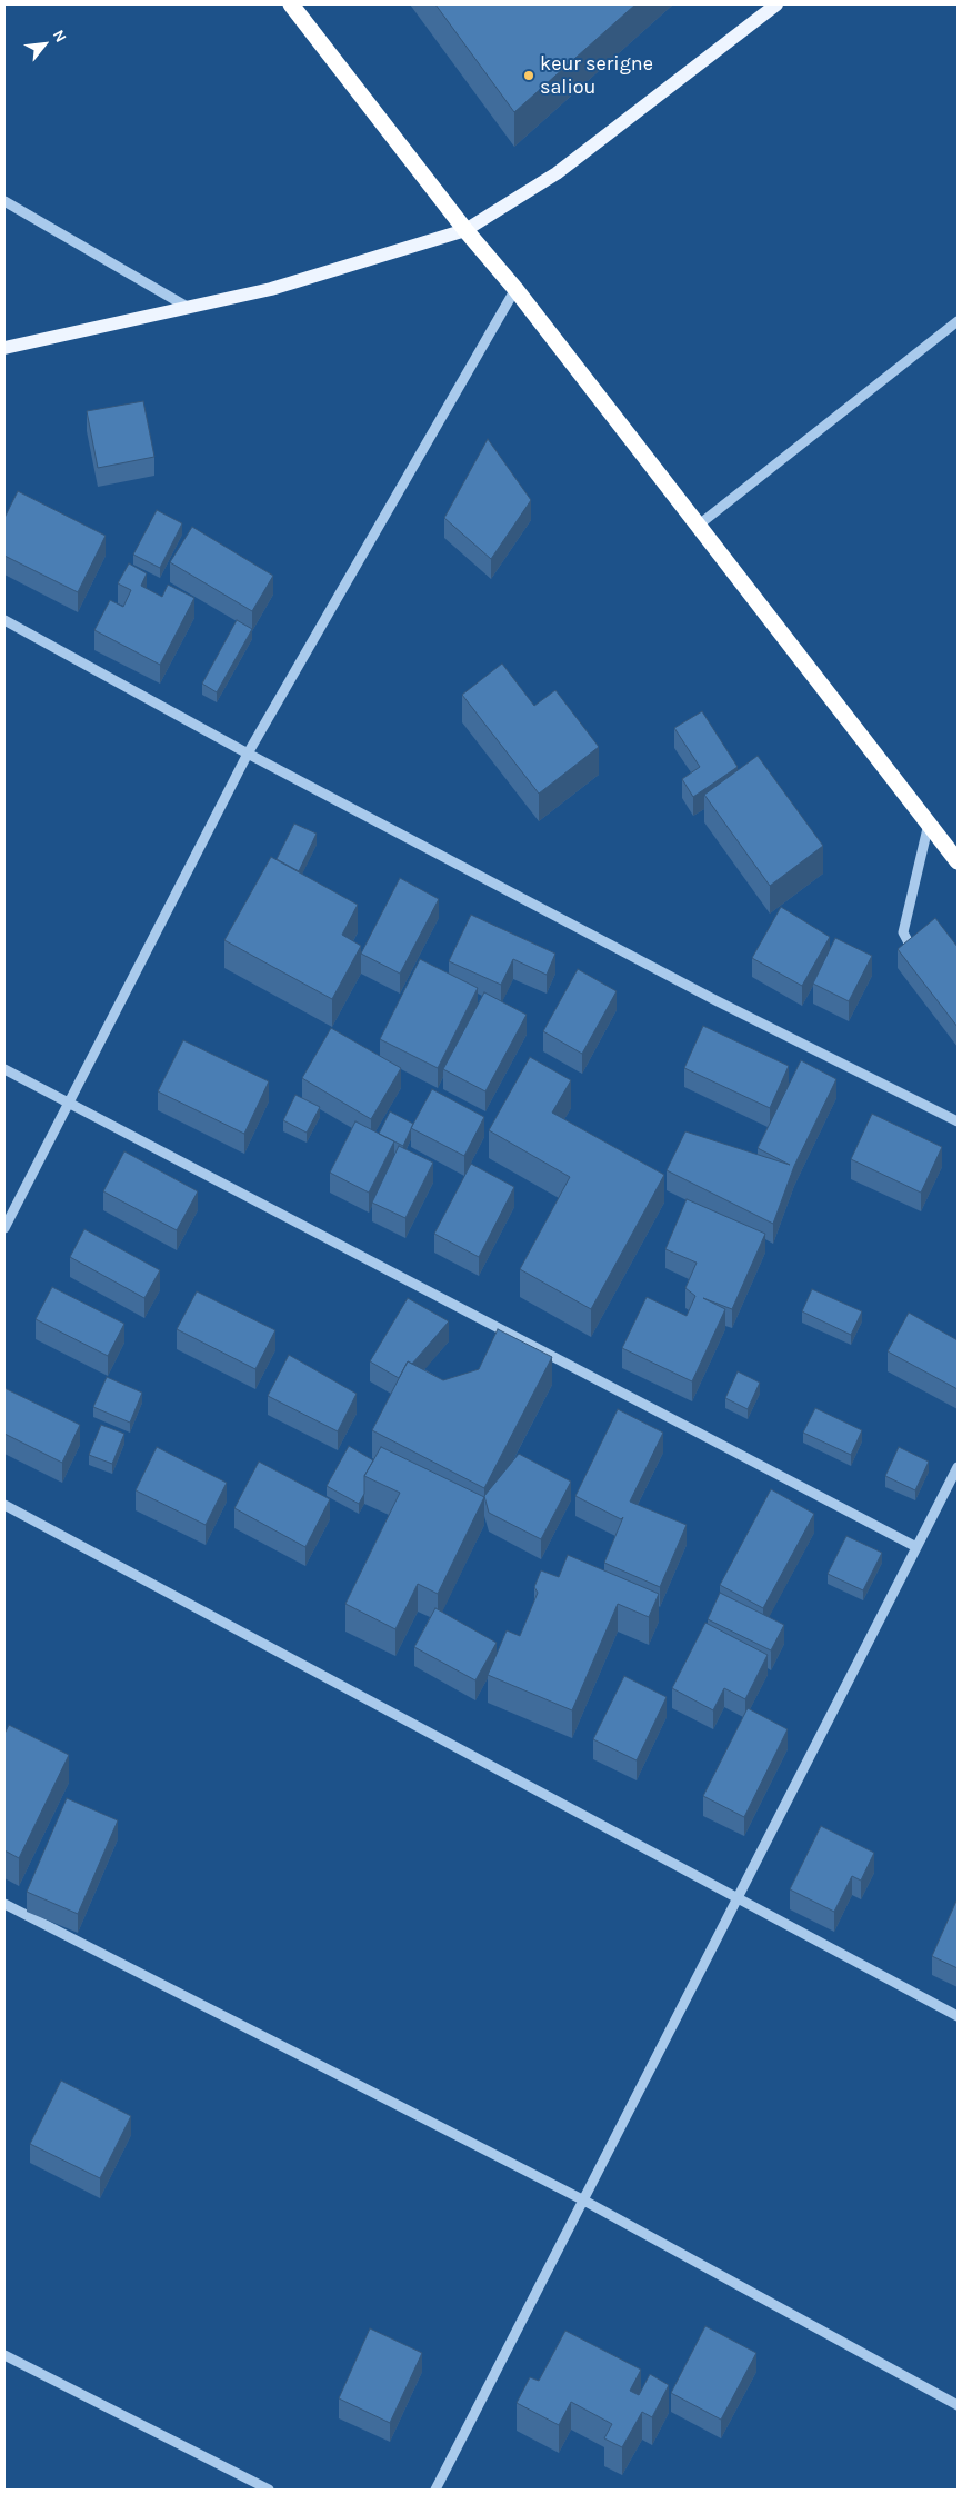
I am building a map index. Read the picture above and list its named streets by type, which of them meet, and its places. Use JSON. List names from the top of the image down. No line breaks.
{"places":["keur serigne saliou"],"north":"top right"}
